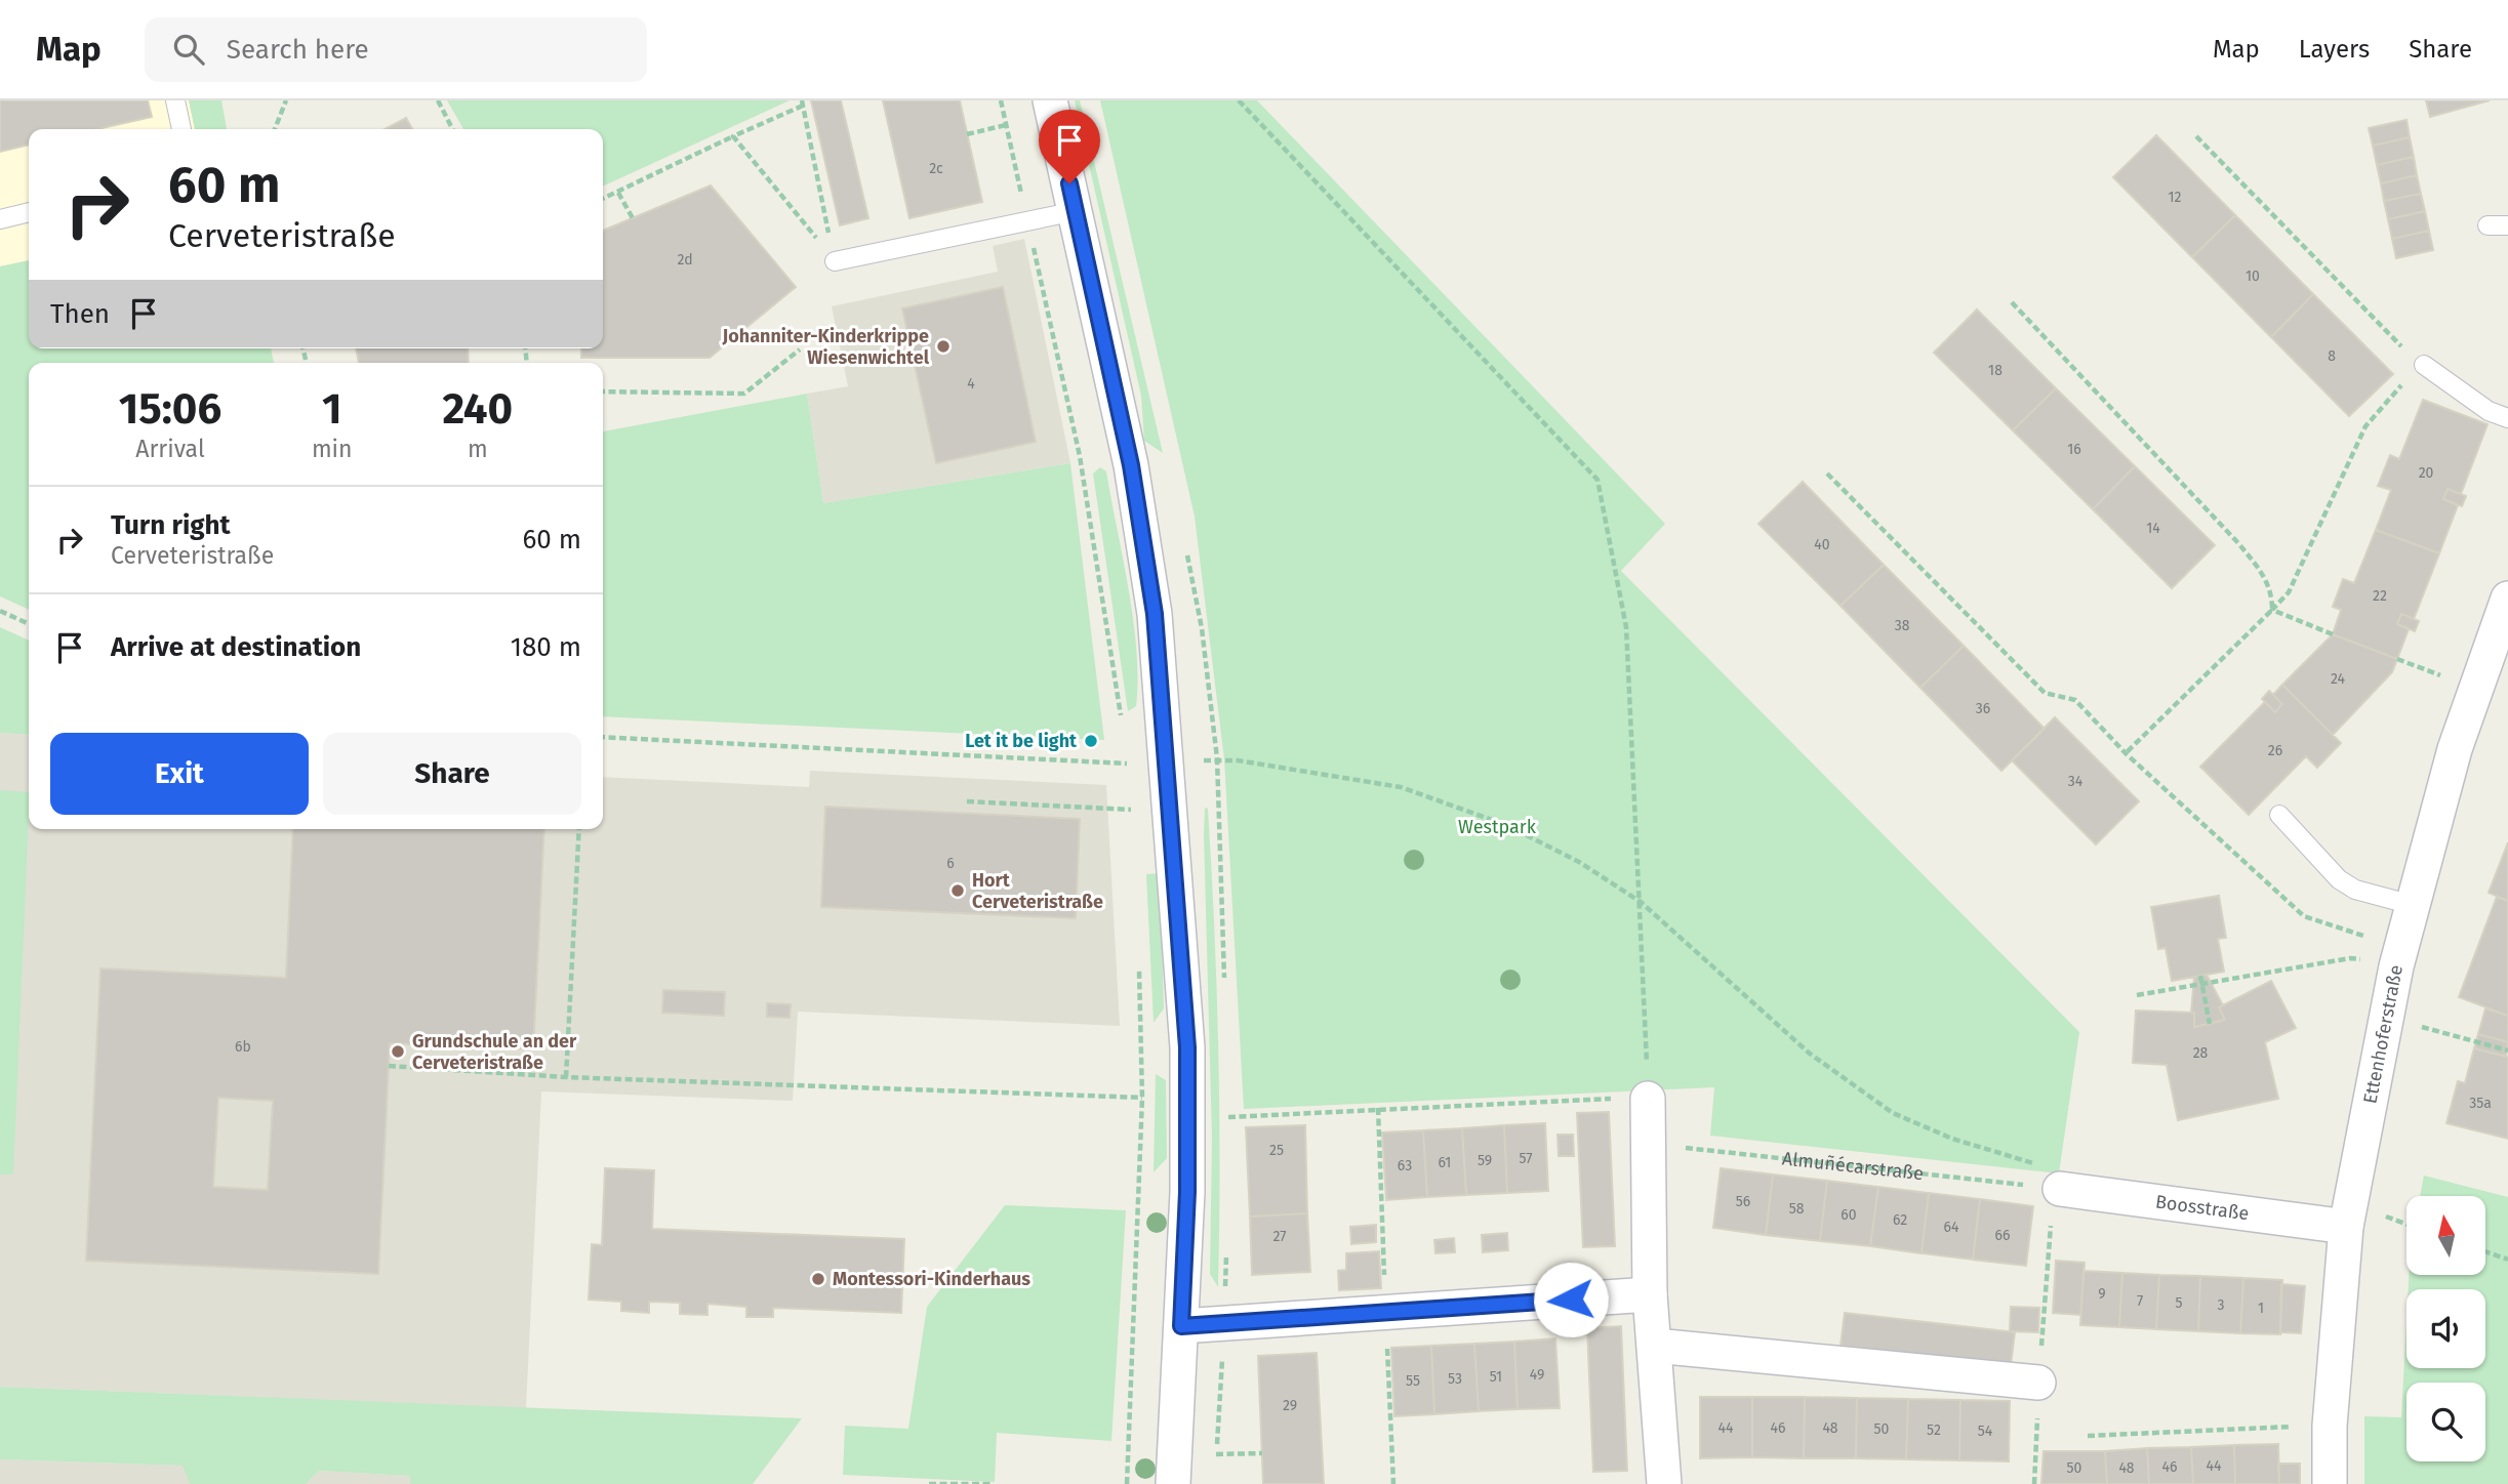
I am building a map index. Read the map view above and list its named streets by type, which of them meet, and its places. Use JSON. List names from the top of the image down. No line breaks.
{"streets":{"street":["Ettenhoferstraße","Boosstraße"],"path":["Almuñécarstraße"]},"crossings":[["Ettenhoferstraße","Boosstraße"],["Almuñécarstraße","Boosstraße"]],"parks":["Westpark"],"places":["Johanniter-Kinderkrippe Wiesenwichtel","Let it be light","Hort Cerveteristraße","Grundschule an der Cerveteristraße","Montessori-Kinderhaus"],"house_numbers":["2c","12","2d","10","8","18","4","16","20","14","40","22","38","24","36","26","34","6","6b","28","35a","25","57","59","61","63","56","58","60","62","64","66","27","9","7","5","3","1","49","51","53","55","29","44","46","48","50","52","54","44","46","50","48"],"north":"top","page":{"header":"Map","search":"Search here","nav":["Map","Layers","Share"],"turn":["60 m","Cerveteristraße"],"then":"Then","eta":["15:06","Arrival","1","min","240","m"],"list":[{"name":"Turn right","note":"Cerveteristraße","value":"60 m"},{"name":"Arrive at destination","value":"180 m"}],"buttons":["Exit","Share"]}}
